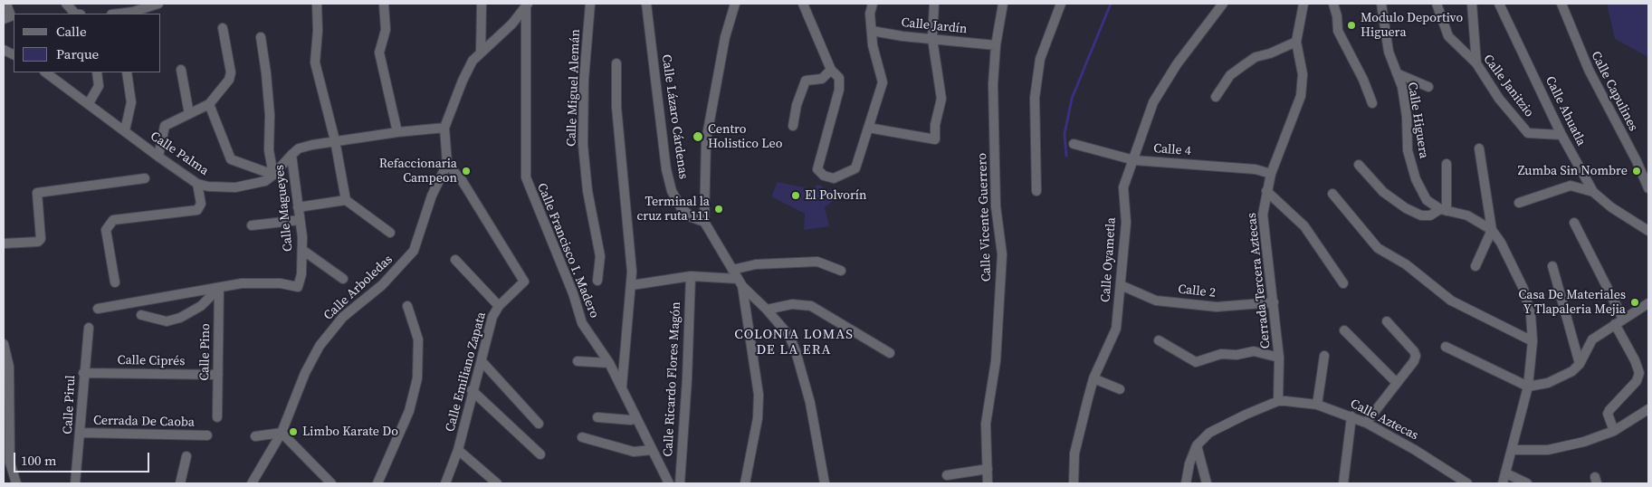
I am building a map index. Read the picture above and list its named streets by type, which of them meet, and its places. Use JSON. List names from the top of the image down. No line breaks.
{"streets":{"street":["Calle Jardín","Calle Janitzio","Calle Miguel Alemán","Calle Capulines","Calle Ahuatla","Calle Lázaro Cárdenas","Calle Higuera","Calle 4","Calle Palma","Calle Magueyes","Calle Vicente Guerrero","Calle Francisco I. Madero","Calle Oyametla","Cerrada Tercera Aztecas","Calle Arboledas","Calle 2","Calle Pino","Calle Ciprés","Calle Emiliano Zapata","Calle Ricardo Flores Magón","Calle Pirul","Calle Aztecas","Cerrada De Caoba"]},"crossings":[["Calle Jardín","Calle Vicente Guerrero"],["Calle Janitzio","Calle Ahuatla"],["Calle 4","Calle Oyametla"],["Calle 4","Cerrada Tercera Aztecas"],["Calle Palma","Calle Magueyes"],["Calle Magueyes","Calle Pino"],["Calle Oyametla","Calle 2"],["Cerrada Tercera Aztecas","Calle 2"],["Cerrada Tercera Aztecas","Calle Aztecas"],["Calle Arboledas","Calle Emiliano Zapata"],["Calle Pino","Calle Ciprés"],["Calle Ciprés","Calle Pirul"],["Calle Pirul","Cerrada De Caoba"]],"districts":["COLONIA LOMAS DE LA ERA"],"places":["Modulo Deportivo Higuera","Centro Holistico Leo","Refaccionaria Campeon","Zumba Sin Nombre","El Polvorín","Terminal la cruz ruta 111","Casa De Materiales Y Tlapaleria Mejia","Limbo Karate Do"],"legend":["Calle","Parque"],"scale_bar":"100 m"}
